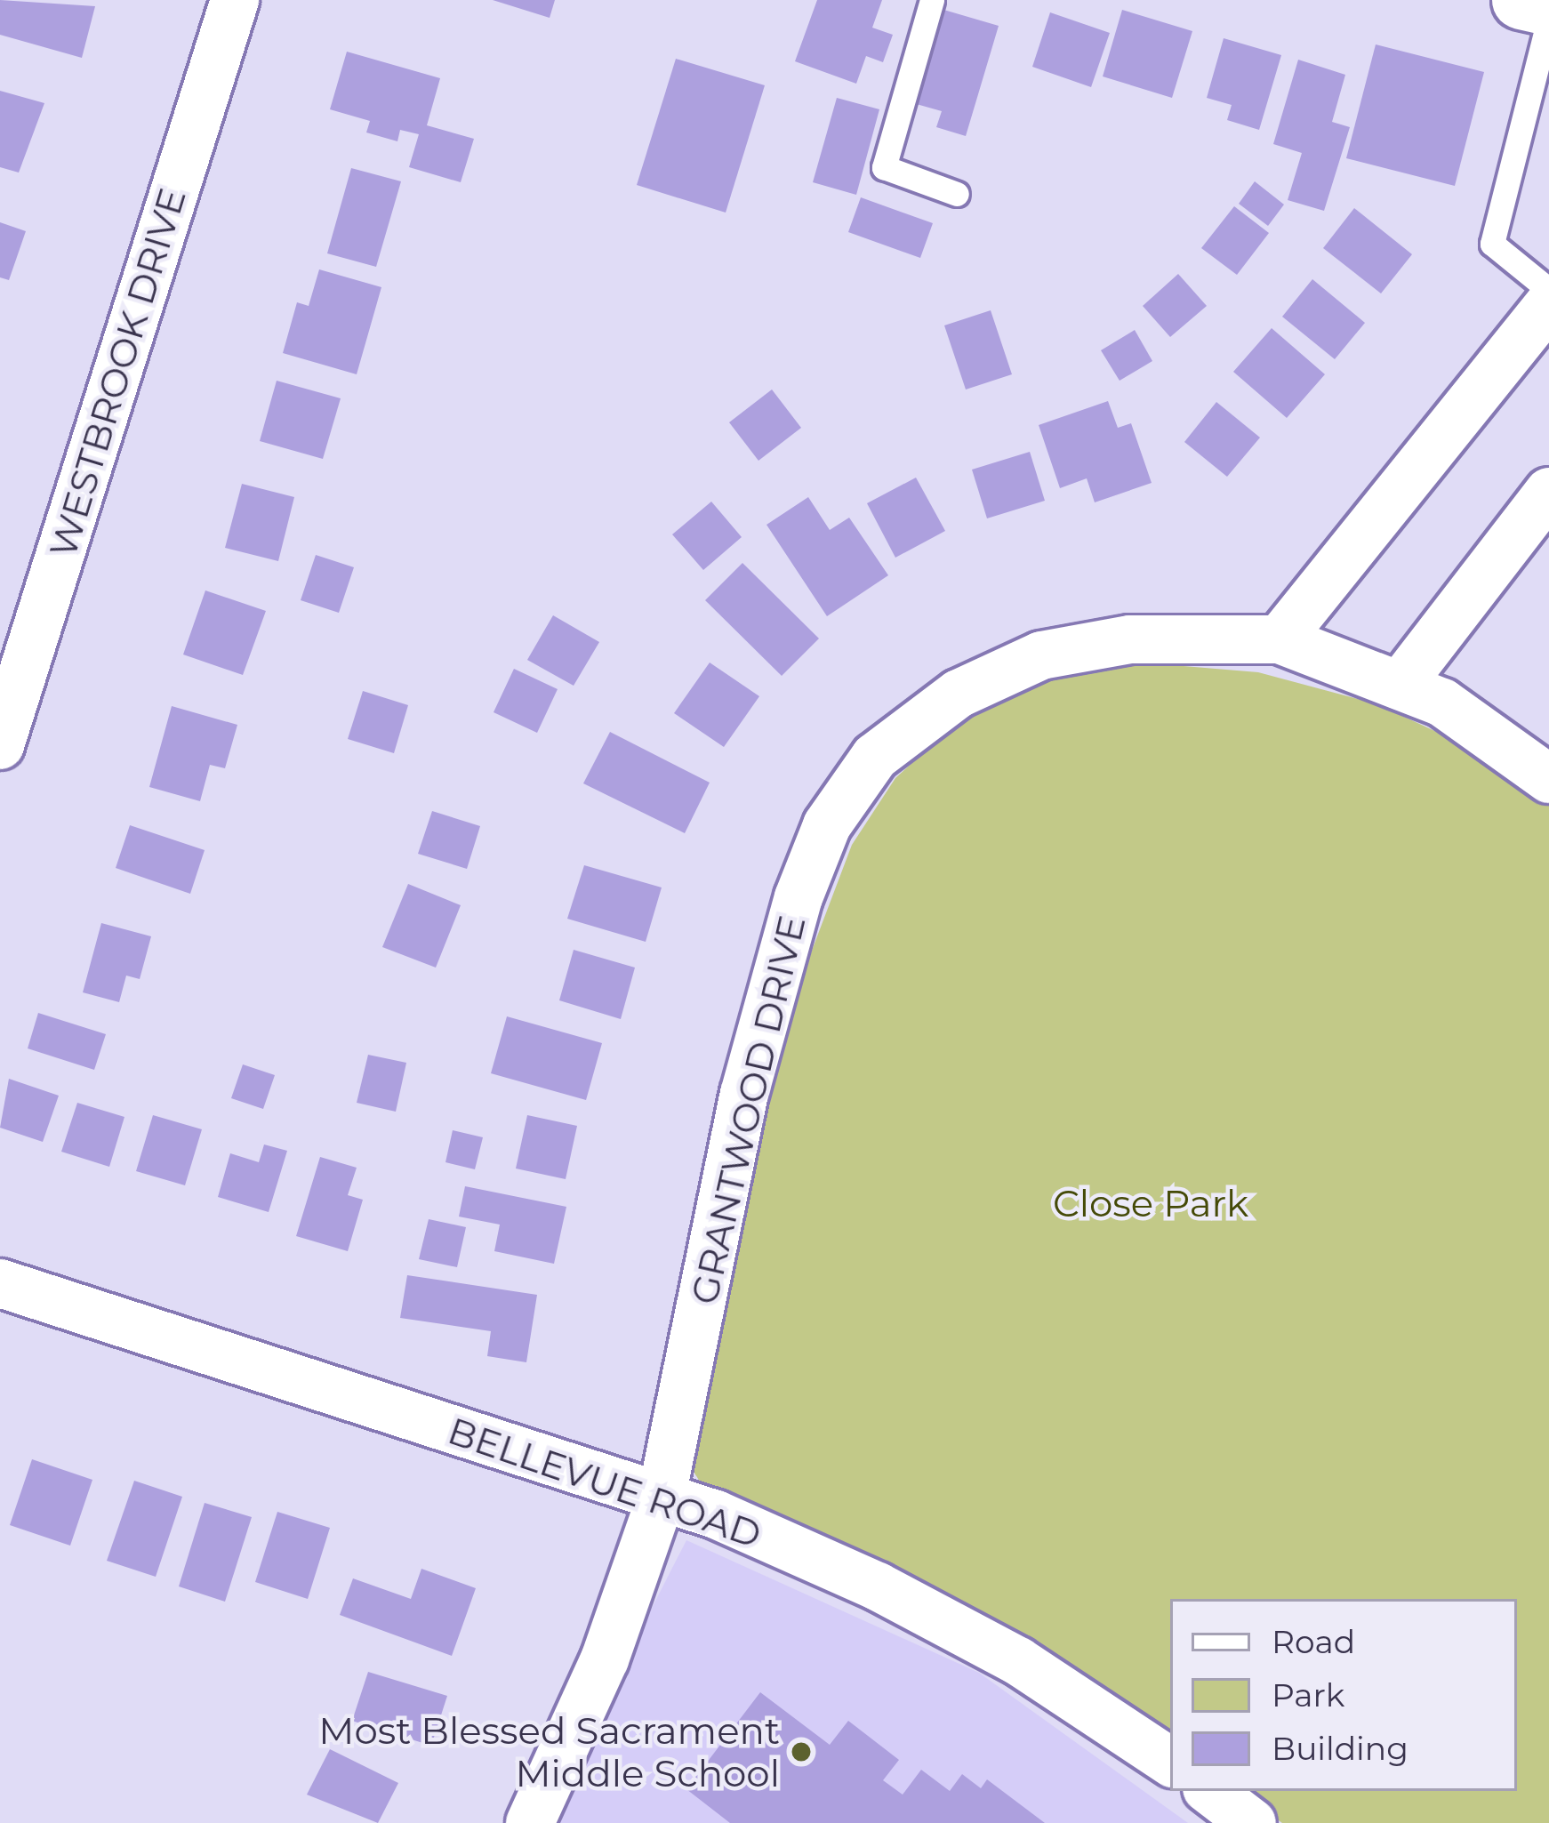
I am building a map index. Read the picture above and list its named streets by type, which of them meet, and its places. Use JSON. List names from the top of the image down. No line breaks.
{"streets":{"street":["WESTBROOK DRIVE","GRANTWOOD DRIVE","BELLEVUE ROAD"]},"crossings":[["GRANTWOOD DRIVE","BELLEVUE ROAD"]],"parks":["Close Park"],"places":["Most Blessed Sacrament Middle School"],"legend":["Road","Park","Building"]}
